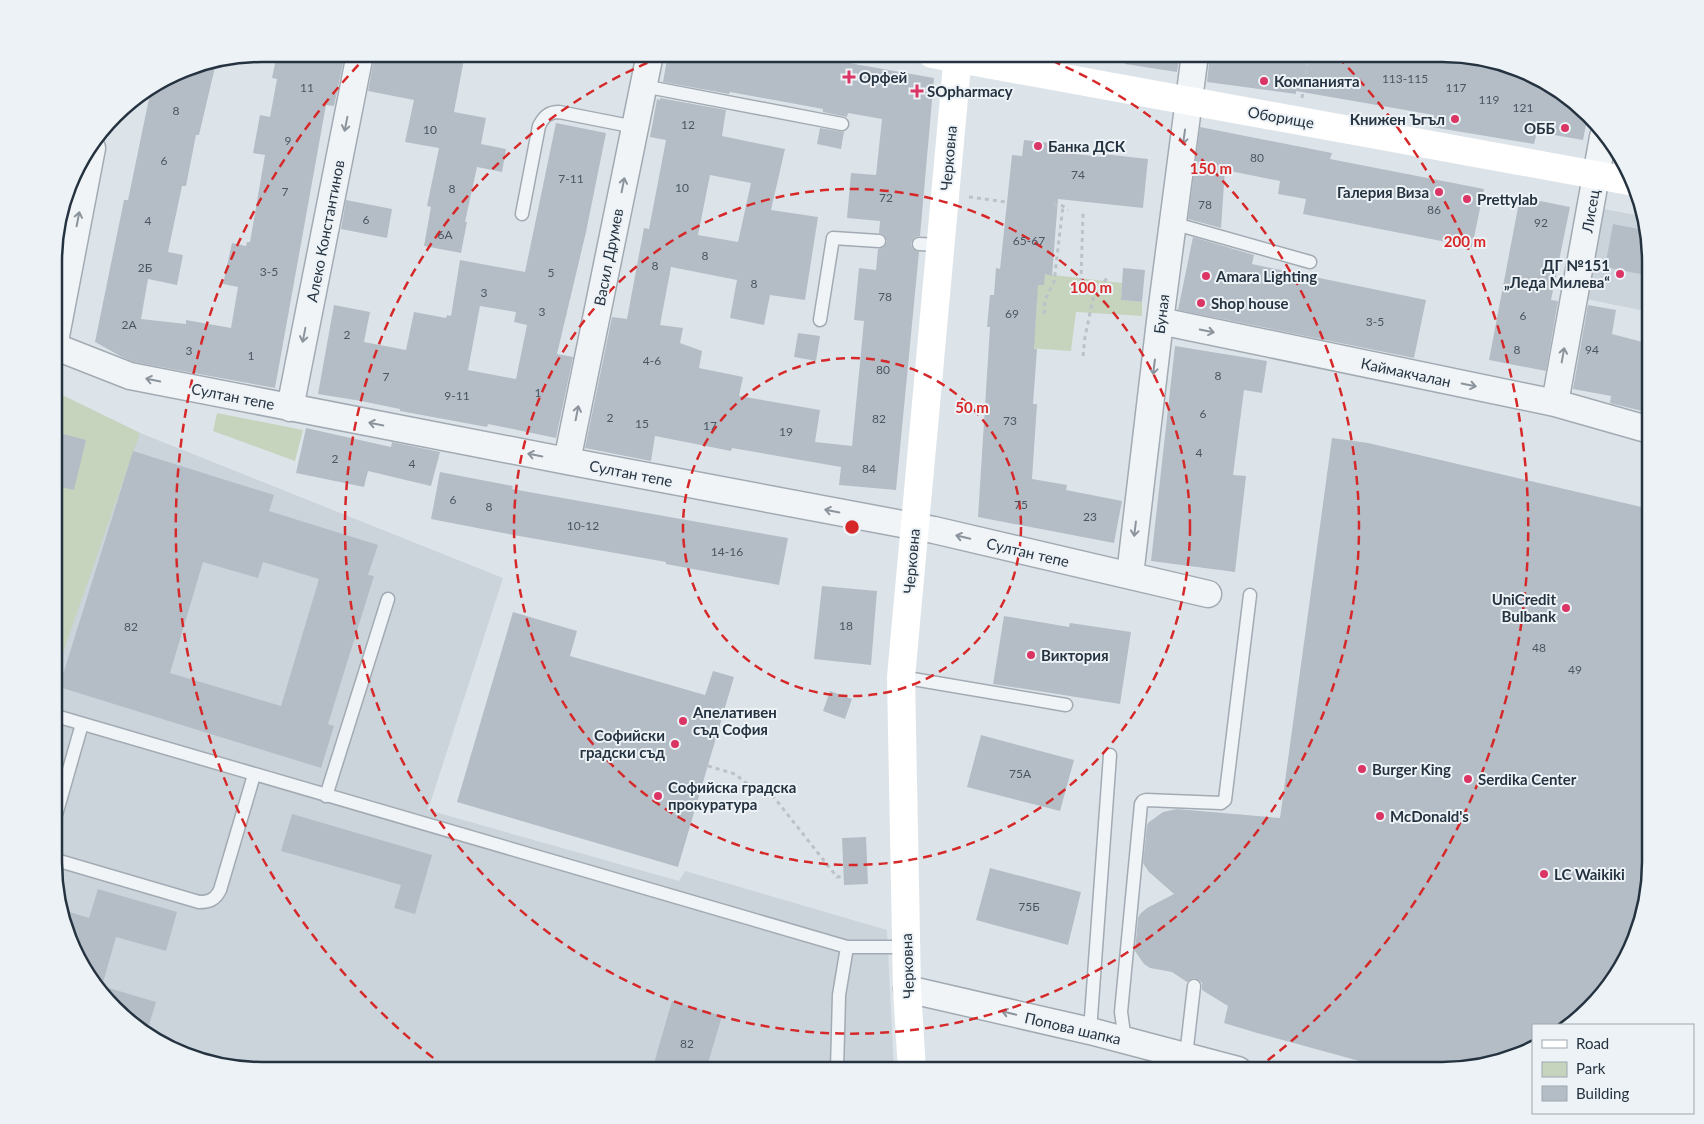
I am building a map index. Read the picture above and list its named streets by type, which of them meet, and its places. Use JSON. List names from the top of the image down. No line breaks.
{"streets":{"street":["Оборище","Черковна","Лисец","Алеко Константинов","Васил Друмев","Буная","Каймакчалан","Султан тепе","Попова шапка"]},"crossings":[["Оборище","Лисец"],["Оборище","Буная"],["Черковна","Султан тепе"],["Черковна","Попова шапка"],["Лисец","Каймакчалан"],["Алеко Константинов","Султан тепе"],["Васил Друмев","Султан тепе"],["Буная","Каймакчалан"],["Буная","Султан тепе"]],"one_way":["Лисец","Алеко Константинов","Васил Друмев","Буная","Каймакчалан","Султан тепе","Попова шапка"],"places":{"health":["Орфей","SOpharmacy"],"other":["Компанията","Книжен Ъгъл","ОББ","Банка ДСК","Галерия Виза","Prettylab","ДГ №151 „Леда Милева“","Amara Lighting","Shop house","UniCredit Bulbank","Виктория","Апелативен съд София","Софийски градски съд","Burger King","Serdika Center","Софийска градска прокуратура","McDonald's","LC Waikiki"]},"house_numbers":["113-115","11","117","119","121","8","12","10","9","80","6","74","7-11","10","8","7","72","78","86","6","4","92","6А","65-67","8","8","2Б","3-5","5","8","3","78","3","69","6","3-5","2А","2","8","94","3","1","4-6","80","8","7","1","9-11","6","2","82","73","15","17","19","4","2","4","84","6","75","8","23","10-12","14-16","18","82","48","49","75А","75Б","82"],"legend":["Road","Park","Building"],"rings":["150 m","200 m","100 m","50 m"]}
